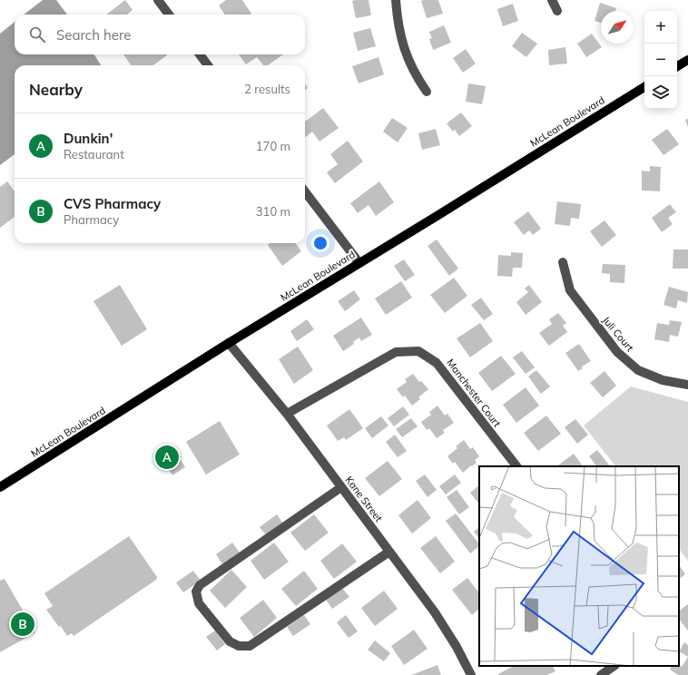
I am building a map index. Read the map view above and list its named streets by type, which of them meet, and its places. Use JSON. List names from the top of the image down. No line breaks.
{"streets":{"main road":["McLean Boulevard"],"street":["Juli Court","Manchester Court","Kane Street"]},"crossings":[["McLean Boulevard","Kane Street"],["Manchester Court","Kane Street"]],"north":"top right","page":{"map_buttons":["+","−"],"search":"Search here","heading":["Nearby","2 results"],"list":[{"mark":"A","name":"Dunkin'","note":"Restaurant","value":"170 m"},{"mark":"B","name":"CVS Pharmacy","note":"Pharmacy","value":"310 m"}],"pins":["A","B"]}}
